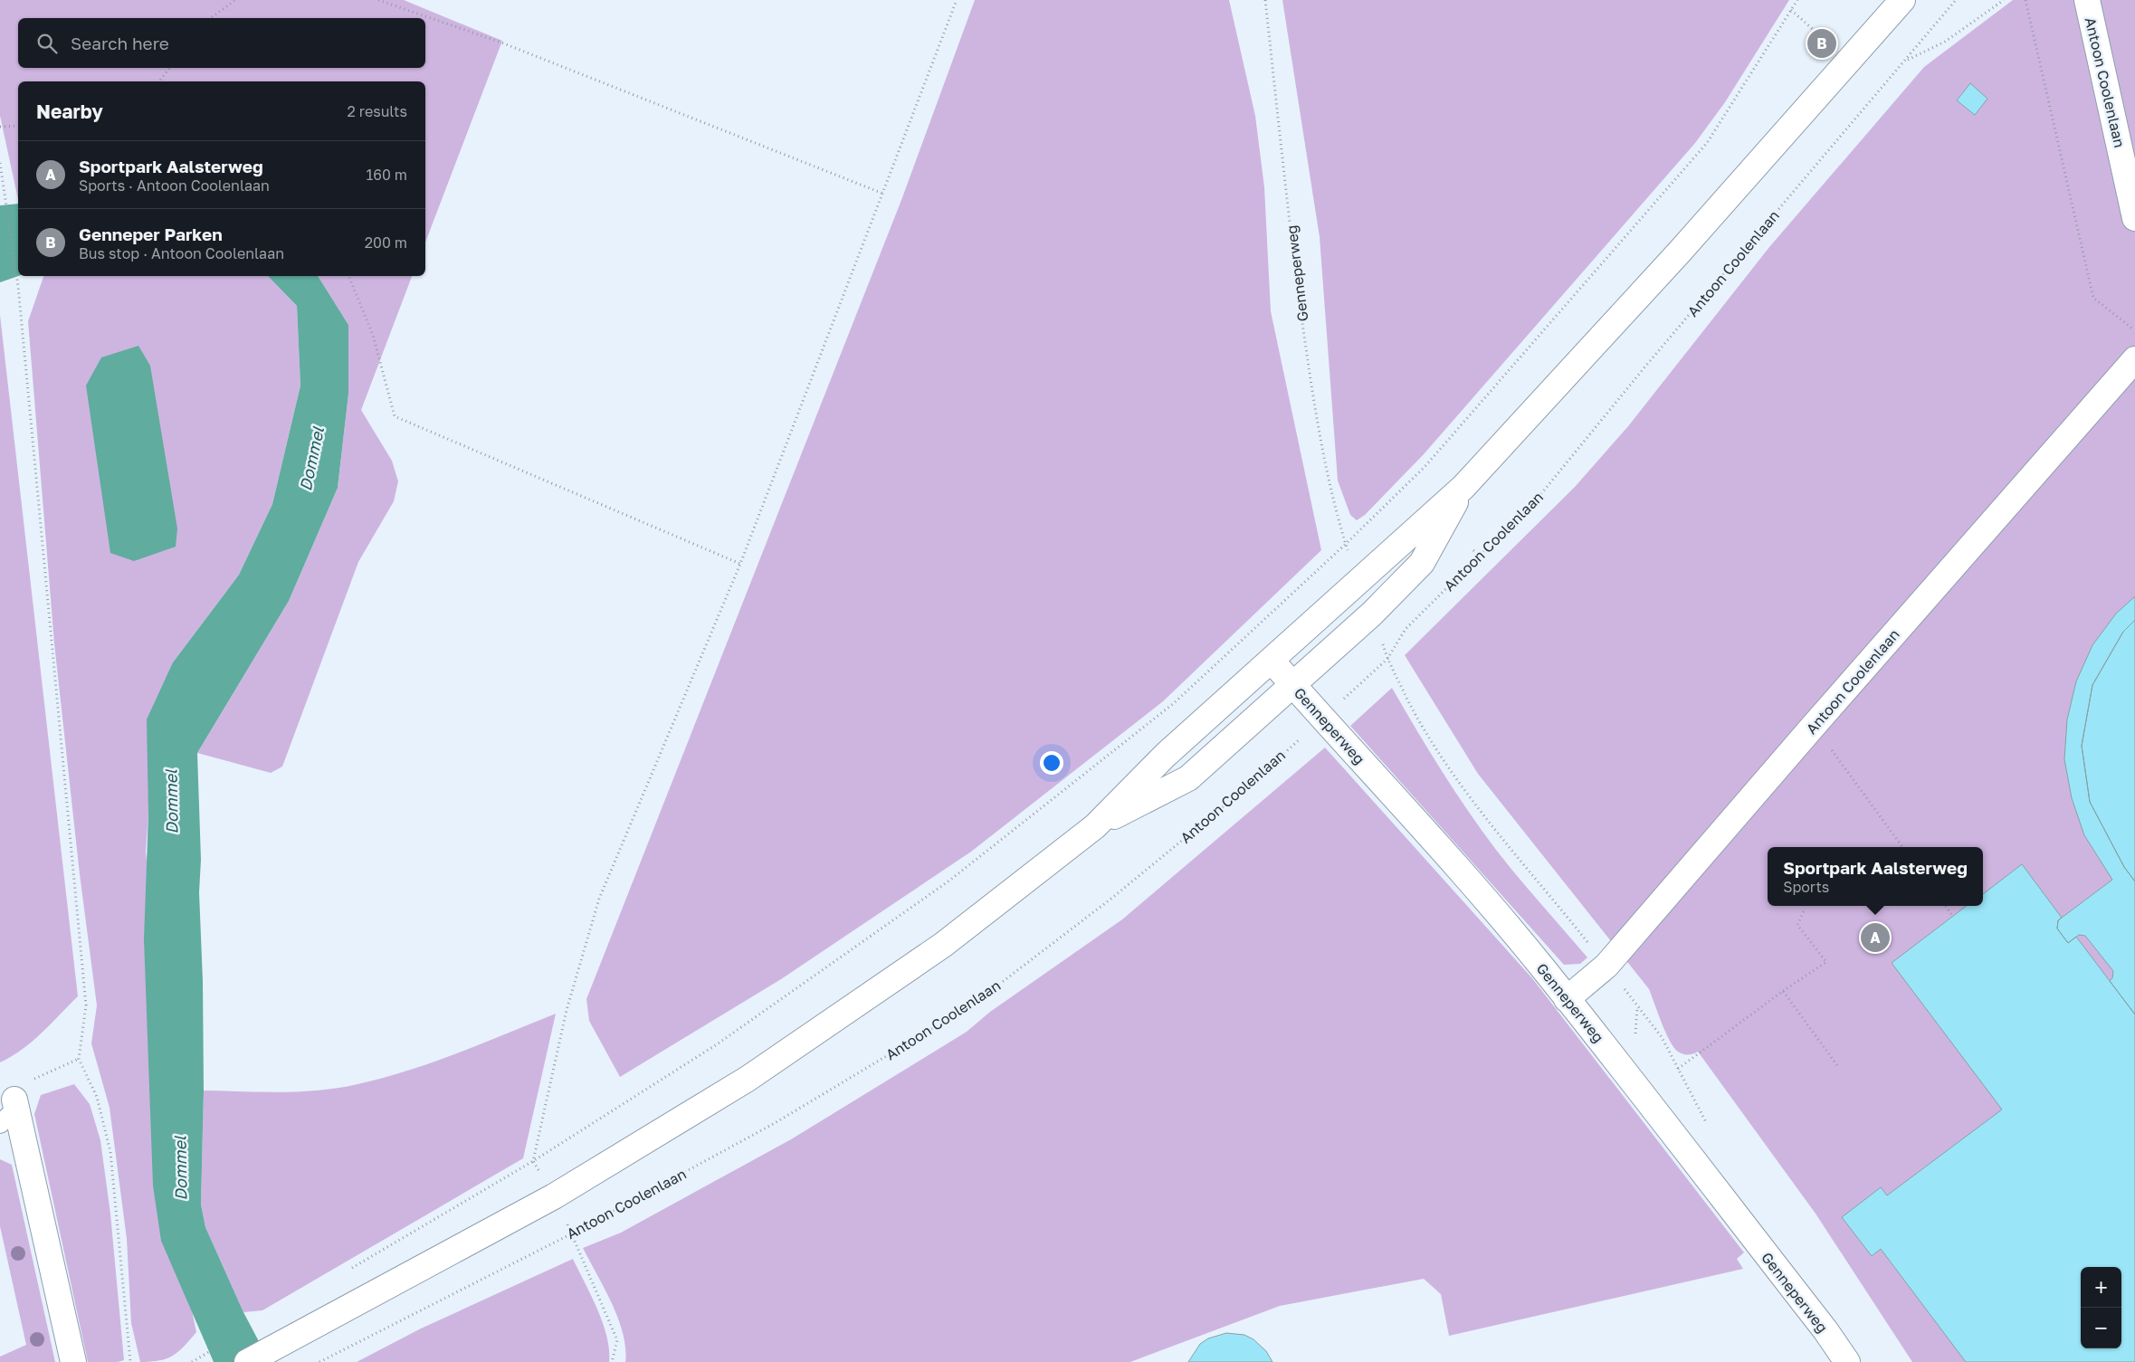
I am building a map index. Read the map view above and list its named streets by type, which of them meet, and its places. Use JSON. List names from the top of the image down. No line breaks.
{"streets":{"main road":["Antoon Coolenlaan","Genneperweg"]},"crossings":[["Antoon Coolenlaan","Genneperweg"]],"water":["Dommel"],"page":{"search":"Search here","pins":["B","A"],"heading":["Nearby","2 results"],"list":[{"mark":"A","name":"Sportpark Aalsterweg","note":"Sports · Antoon Coolenlaan","value":"160 m"},{"mark":"B","name":"Genneper Parken","note":"Bus stop · Antoon Coolenlaan","value":"200 m"}],"popup":["Sportpark Aalsterweg","Sports"],"map_buttons":["+","−"]}}
